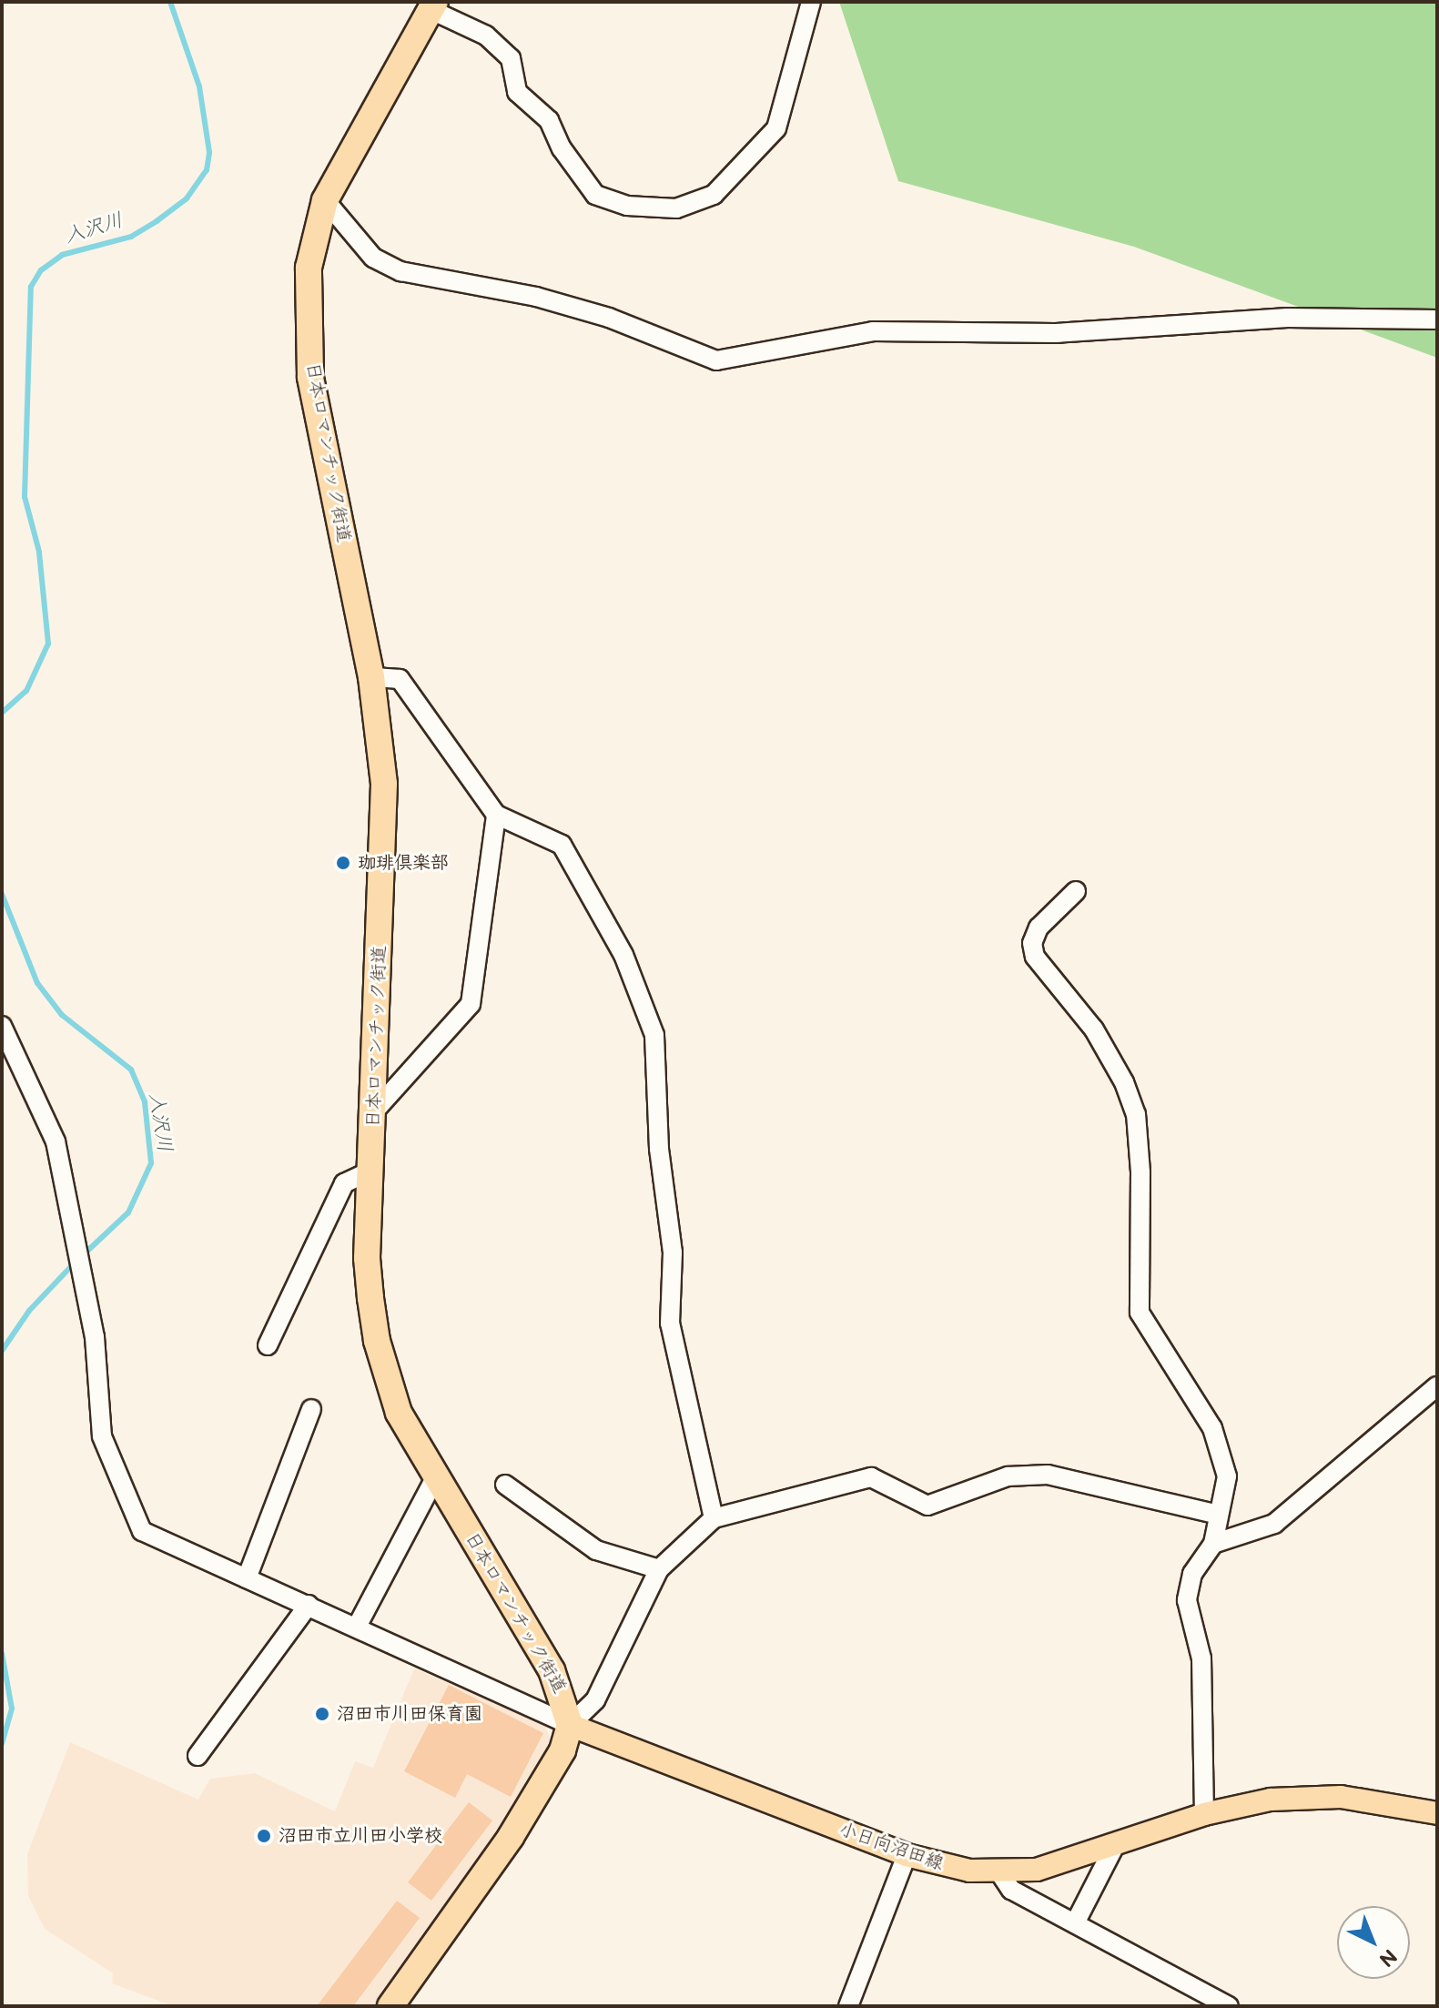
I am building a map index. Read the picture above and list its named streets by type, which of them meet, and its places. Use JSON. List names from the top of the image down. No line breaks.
{"streets":{"highway":["日本ロマンチック街道"],"main road":["小日向沼田線"]},"crossings":[["日本ロマンチック街道","小日向沼田線"]],"water":["入沢川"],"places":["珈琲倶楽部","沼田市川田保育園","沼田市立川田小学校"],"north":"bottom right"}
